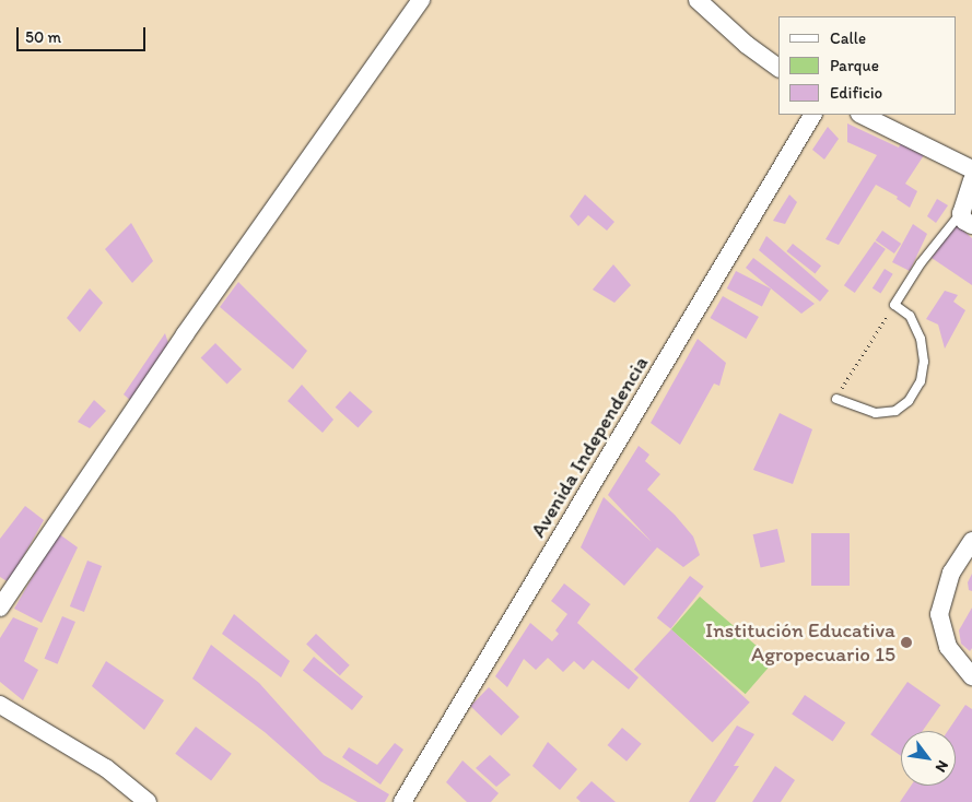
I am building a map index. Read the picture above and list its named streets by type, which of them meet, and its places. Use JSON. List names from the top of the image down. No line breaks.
{"streets":{"street":["Avenida Independencia"]},"places":["Institución Educativa Agropecuario 15"],"legend":["Calle","Parque","Edificio"],"scale_bar":"50 m","north":"bottom right"}
